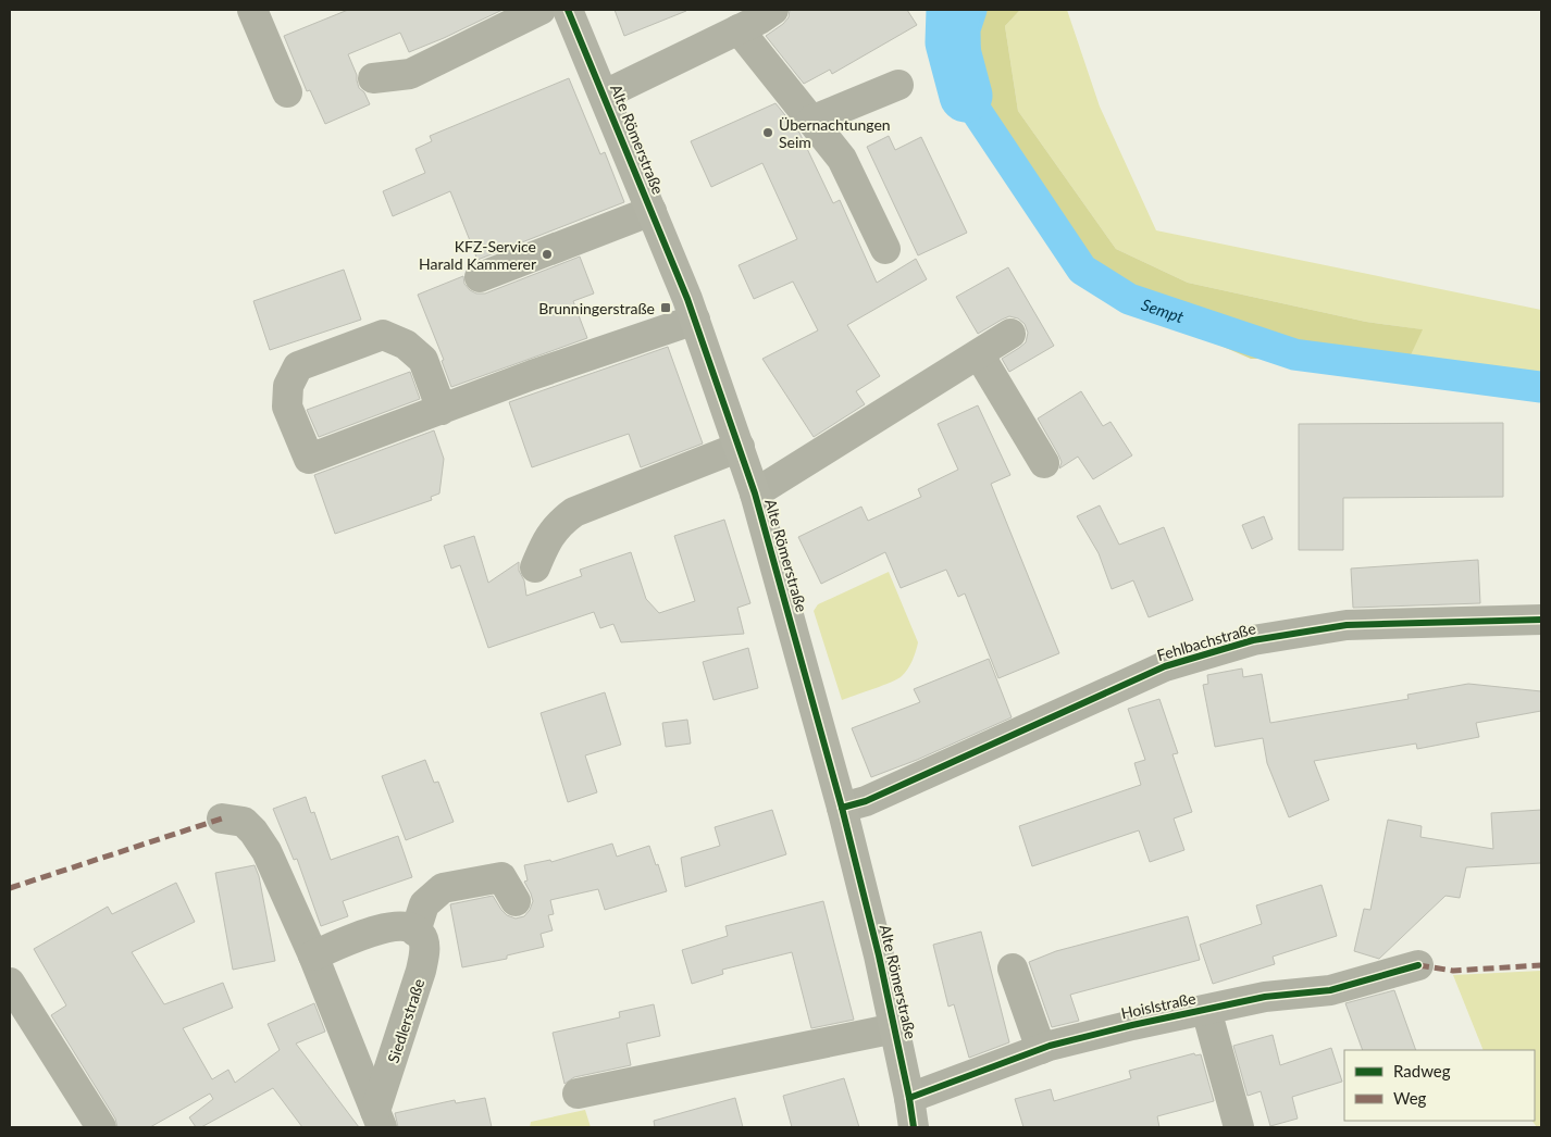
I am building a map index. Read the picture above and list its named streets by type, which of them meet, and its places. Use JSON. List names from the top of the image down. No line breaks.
{"streets":{"main road":["Alte Römerstraße"],"street":["Fehlbachstraße","Hoislstraße","Siedlerstraße"]},"crossings":[["Alte Römerstraße","Fehlbachstraße"],["Alte Römerstraße","Hoislstraße"]],"water":["Sempt"],"places":{"other":["Übernachtungen Seim","KFZ-Service Harald Kammerer"],"transit":["Brunningerstraße"]},"legend":["Radweg","Weg"]}
